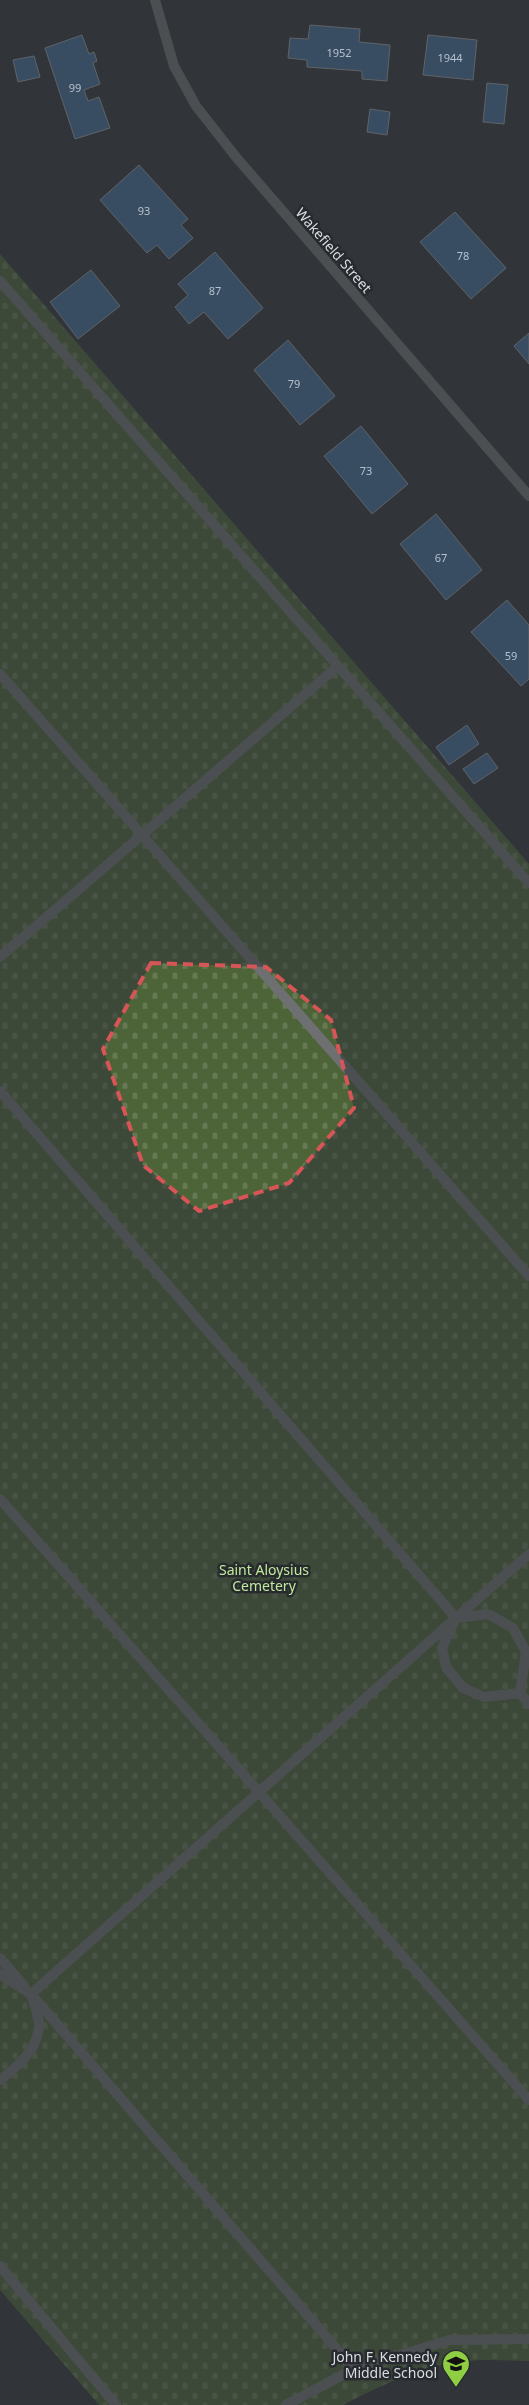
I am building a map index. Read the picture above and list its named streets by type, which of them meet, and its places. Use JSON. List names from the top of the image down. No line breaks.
{"streets":{"street":["Wakefield Street"]},"parks":["Saint Aloysius Cemetery"],"places":{"school or university":["John F. Kennedy Middle School"]},"house_numbers":["1952","1944","99","93","78","87","79","73","67","59"]}
